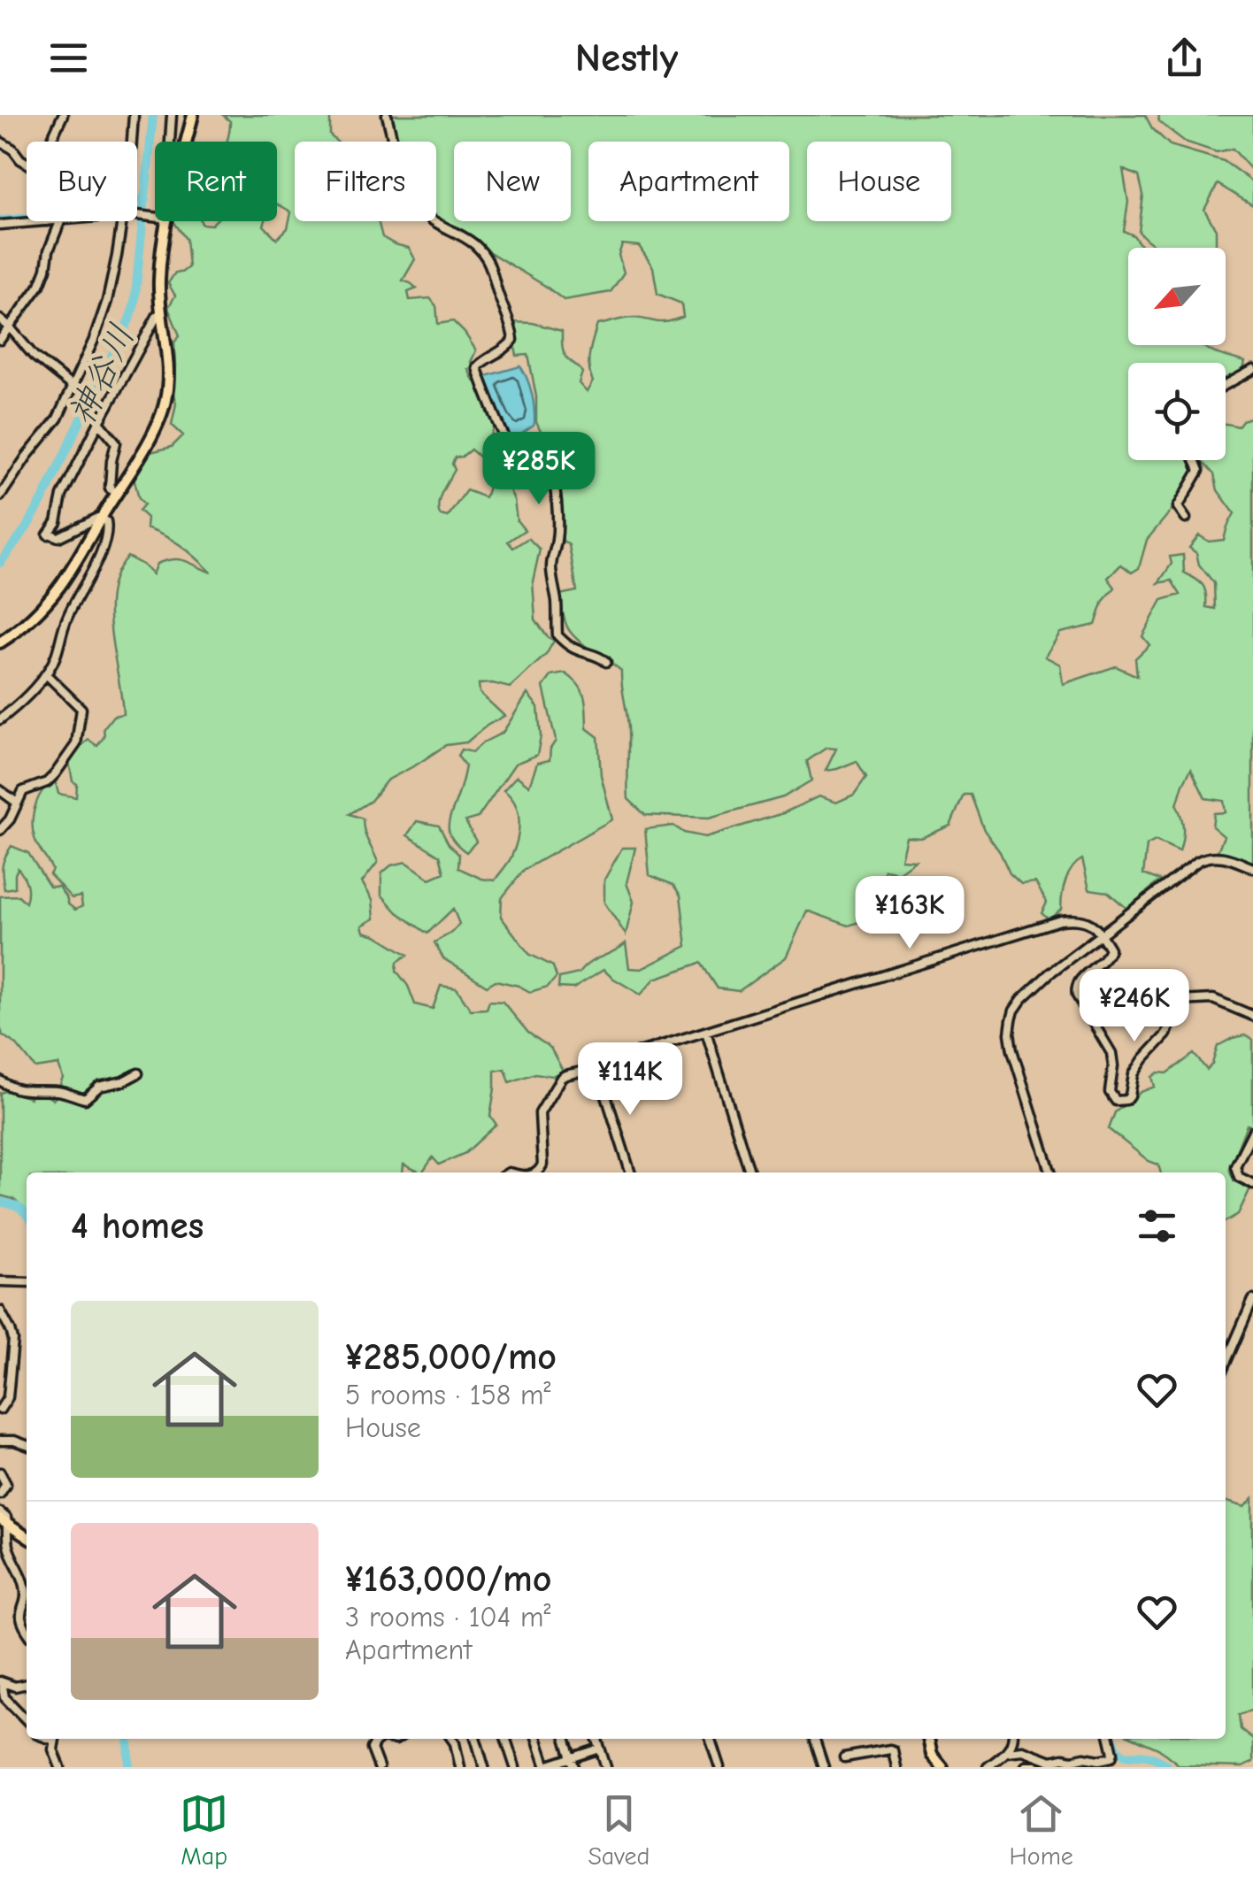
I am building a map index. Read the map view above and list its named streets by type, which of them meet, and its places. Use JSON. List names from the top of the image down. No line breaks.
{"water":["神谷川"],"north":"bottom left","page":{"header":"Nestly","chip":["Buy","Rent","Filters","New","Apartment","House"],"price":["¥285K","¥163K","¥246K","¥114K"],"heading":"4 homes","list":[{"name":"¥285,000/mo","note":"5 rooms · 158 m² · House"},{"name":"¥163,000/mo","note":"3 rooms · 104 m² · Apartment"}],"tabs":["Map","Saved","Home"]}}
